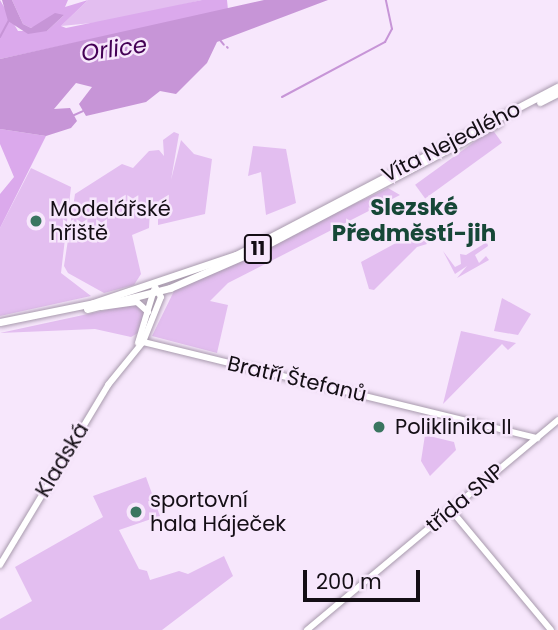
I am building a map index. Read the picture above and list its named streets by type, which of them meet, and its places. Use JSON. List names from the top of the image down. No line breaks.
{"streets":{"main road":["Víta Nejedlého","11"],"street":["Bratří Štefanů","Kladská","třída SNP"]},"crossings":[["Víta Nejedlého","11"],["Víta Nejedlého","Kladská"],["11","Kladská"],["Bratří Štefanů","Kladská"],["Bratří Štefanů","třída SNP"]],"districts":["Slezské Předměstí-jih"],"water":["Orlice"],"places":["Modelářské hřiště","Poliklinika II","sportovní hala Háječek"],"scale_bar":"200 m"}
